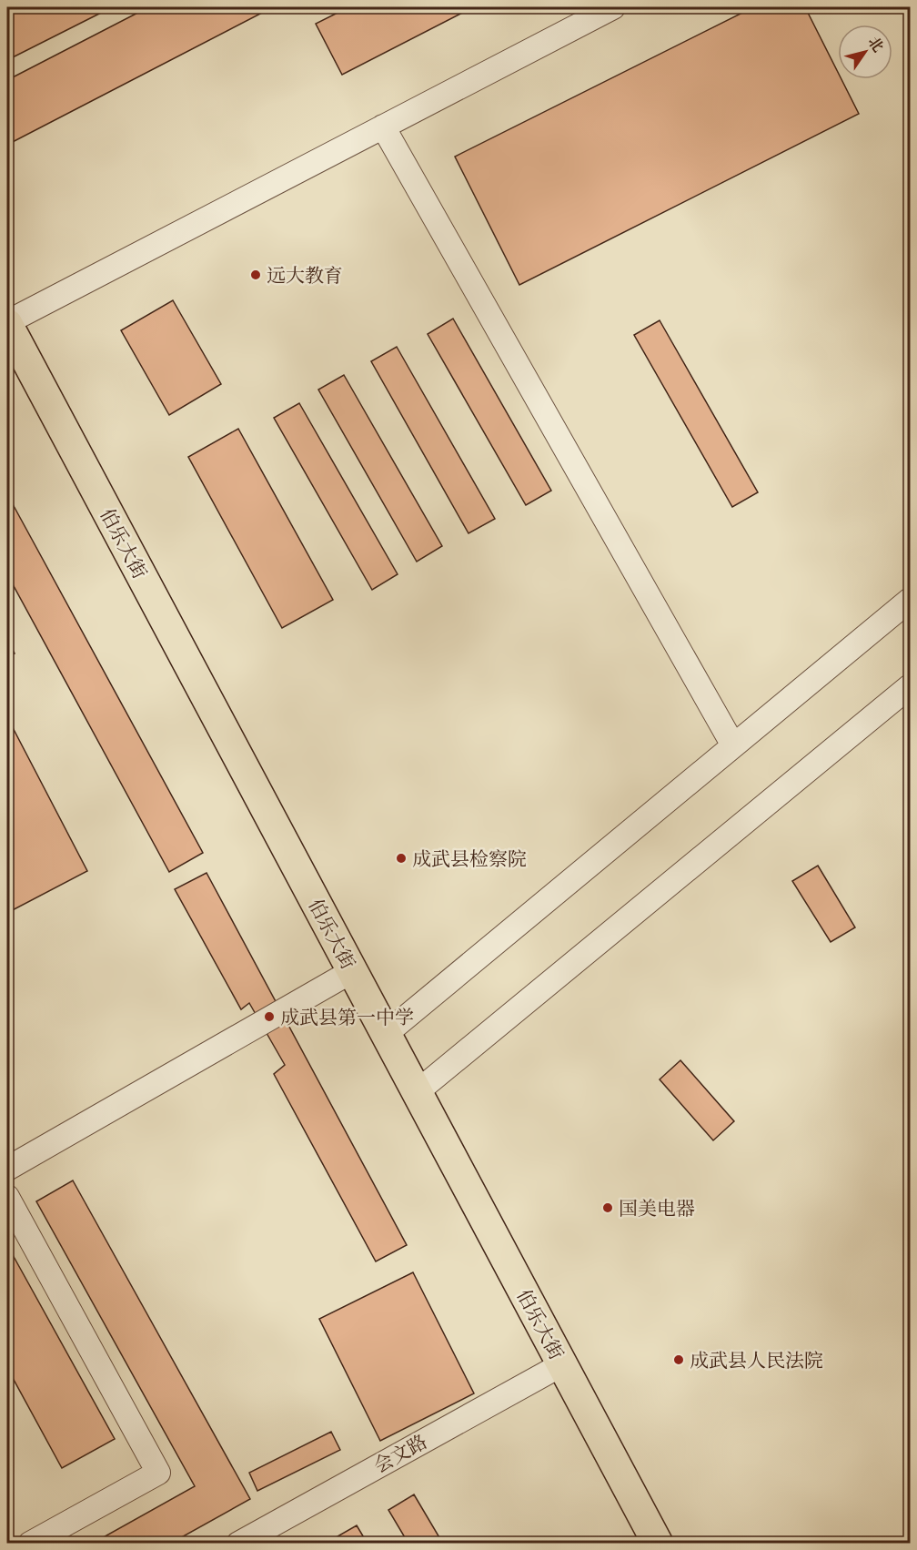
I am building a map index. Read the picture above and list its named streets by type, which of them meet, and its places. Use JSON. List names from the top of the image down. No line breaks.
{"streets":{"main road":["伯乐大街"],"street":["会文路"]},"crossings":[["伯乐大街","会文路"]],"places":["远大教育","成武县检察院","成武县第一中学","国美电器","成武县人民法院"],"north":"top right"}
